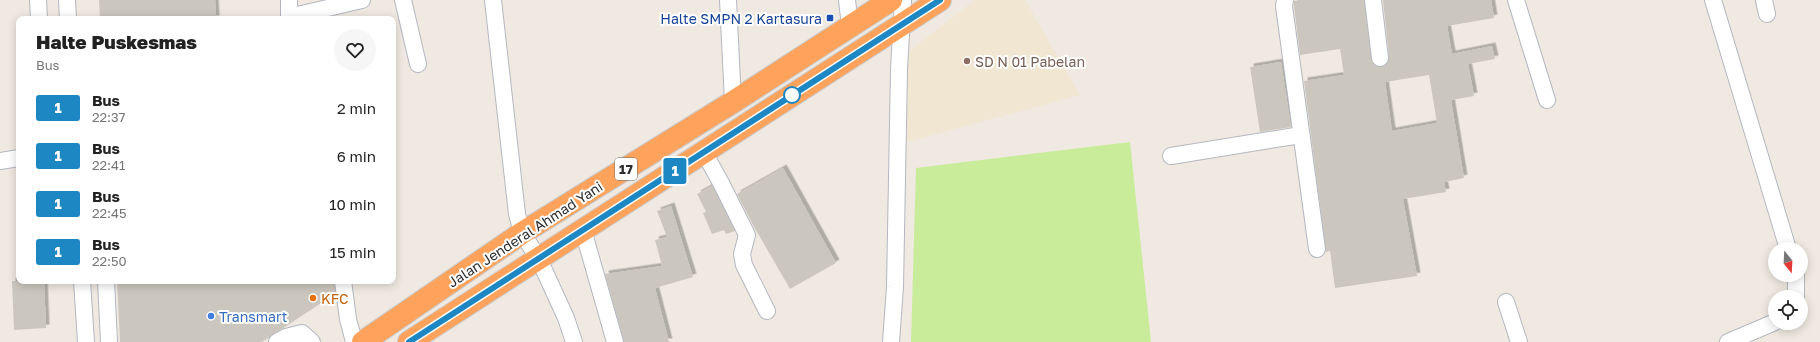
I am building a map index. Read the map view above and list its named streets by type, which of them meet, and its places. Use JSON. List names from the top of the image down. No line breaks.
{"streets":{"highway":["17","Jalan Jenderal Ahmad Yani"]},"places":{"transit":["Halte SMPN 2 Kartasura"],"other":["SD N 01 Pabelan","KFC","Transmart"]},"lines":["bus line 1"],"north":"bottom","page":{"on_map":"1","heading":["Halte Puskesmas","Bus"],"list":[{"mark":"1","name":"Bus","note":"22:37","value":"2 min"},{"mark":"1","name":"Bus","note":"22:41","value":"6 min"},{"mark":"1","name":"Bus","note":"22:45","value":"10 min"},{"mark":"1","name":"Bus","note":"22:50","value":"15 min"}]}}
